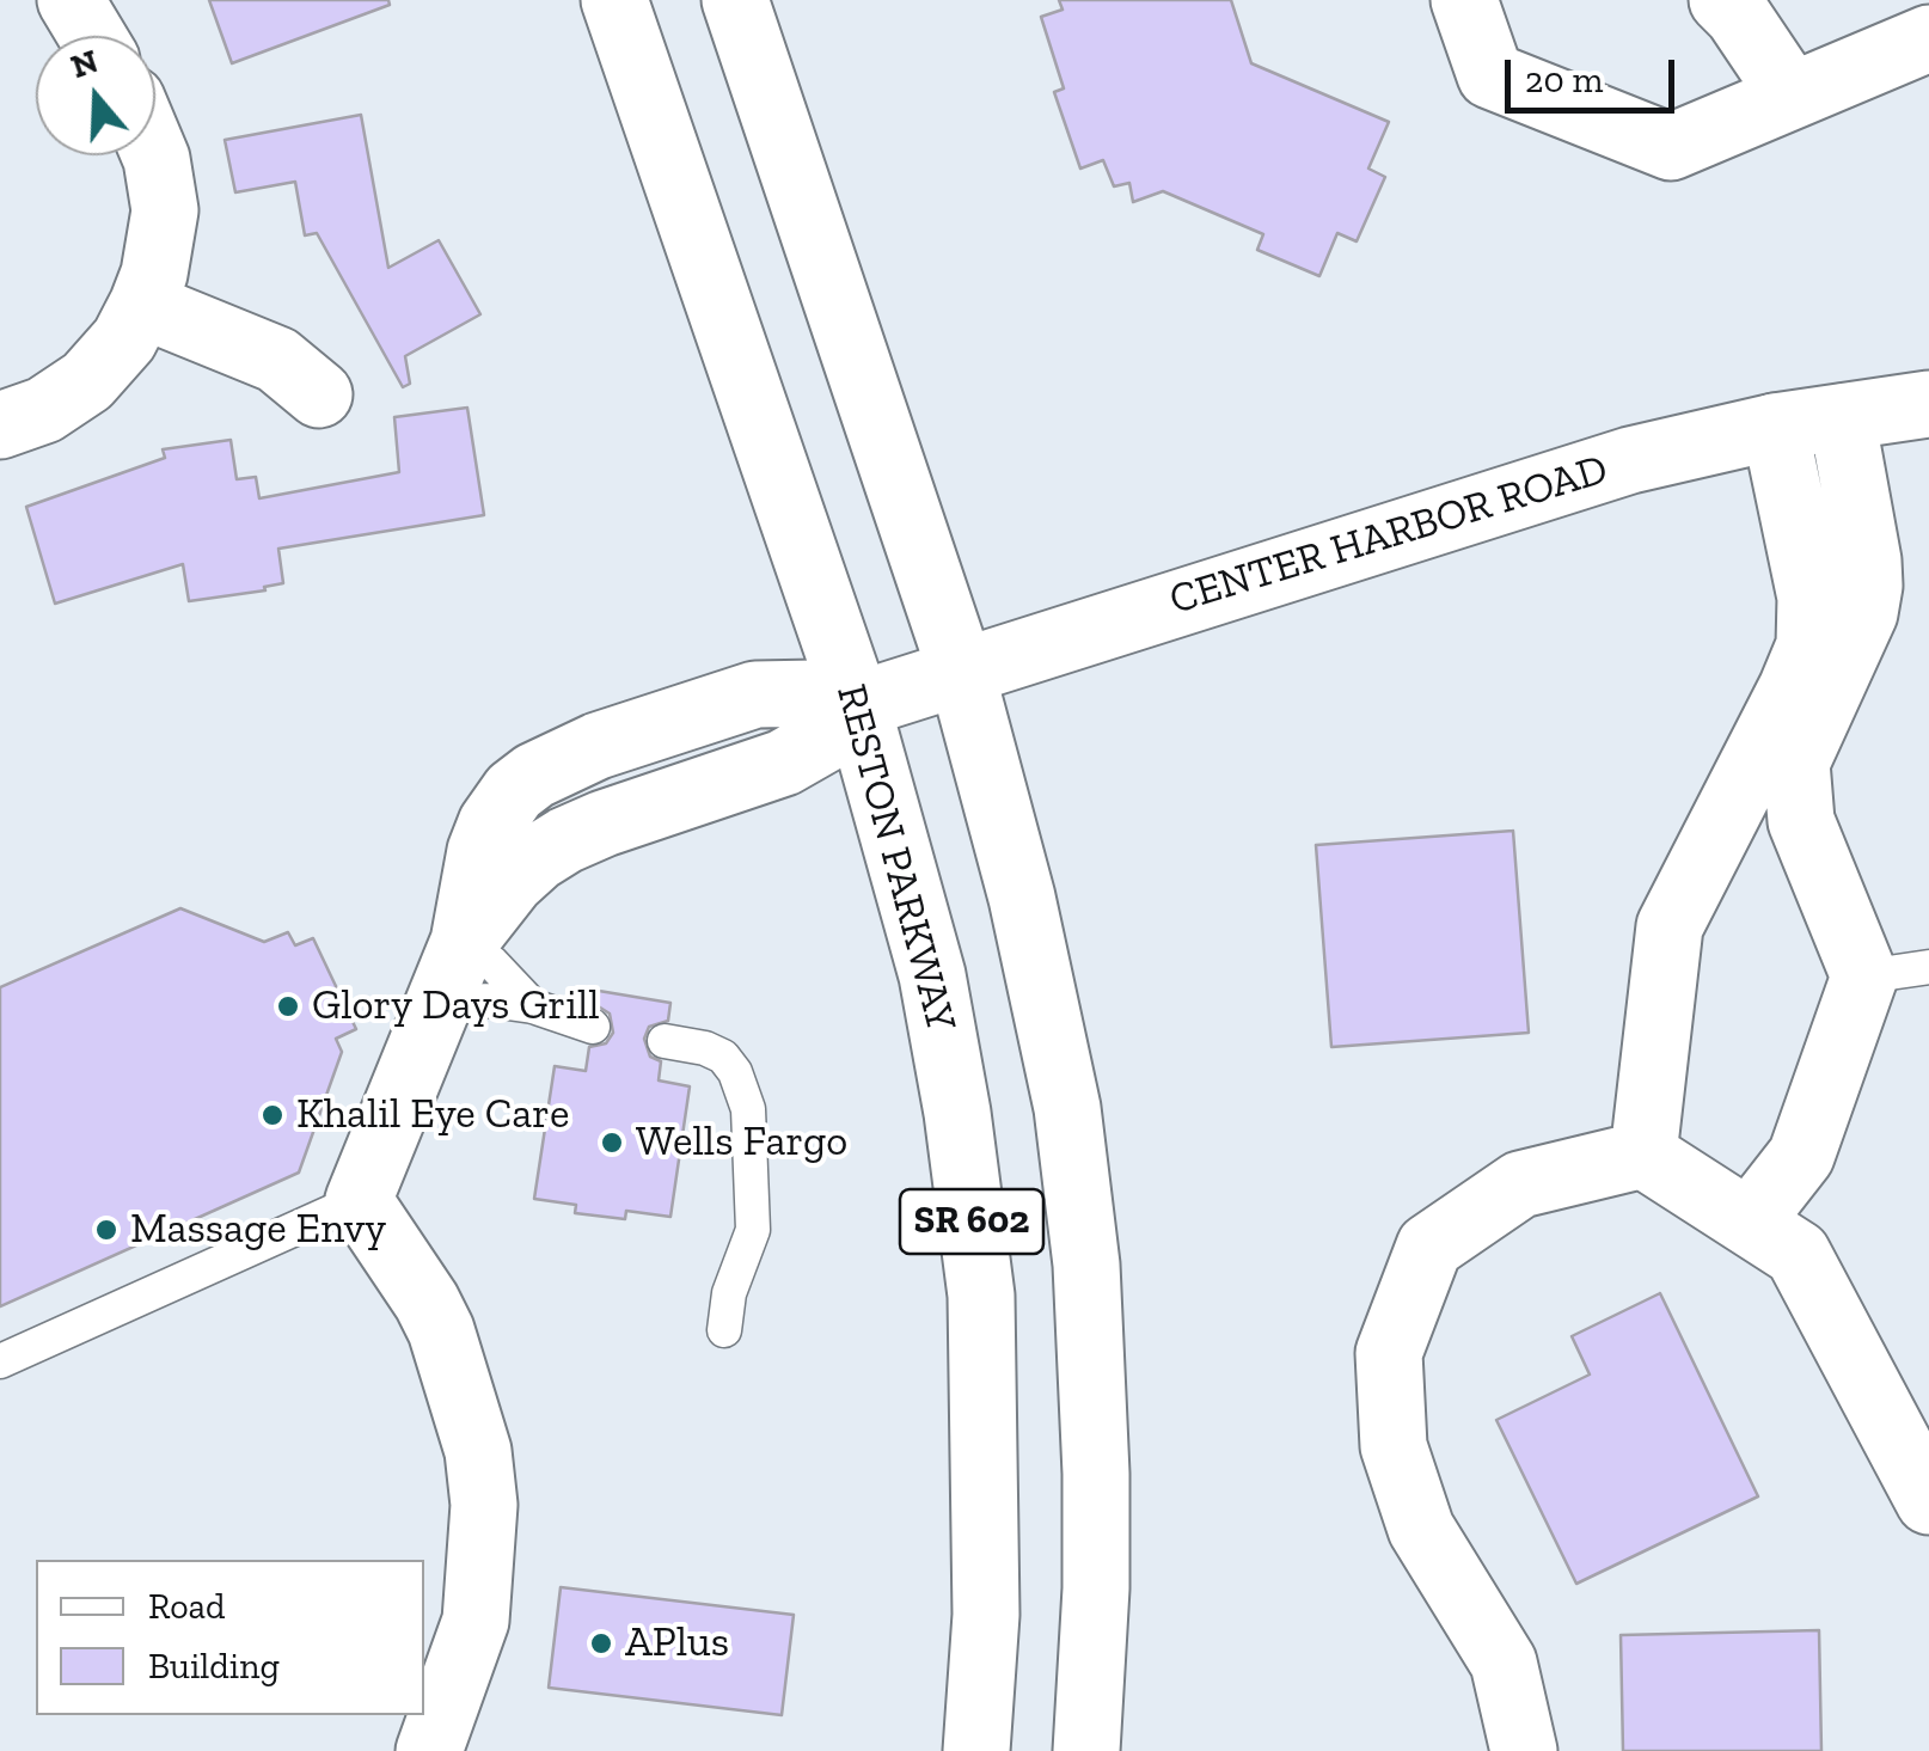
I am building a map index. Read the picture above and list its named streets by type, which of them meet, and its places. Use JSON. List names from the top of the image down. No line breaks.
{"streets":{"street":["CENTER HARBOR ROAD","RESTON PARKWAY","SR 602"]},"crossings":[["CENTER HARBOR ROAD","RESTON PARKWAY"],["CENTER HARBOR ROAD","SR 602"]],"places":["Glory Days Grill","Khalil Eye Care","Wells Fargo","Massage Envy","APlus"],"legend":["Road","Building"],"scale_bar":"20 m","north":"top"}
